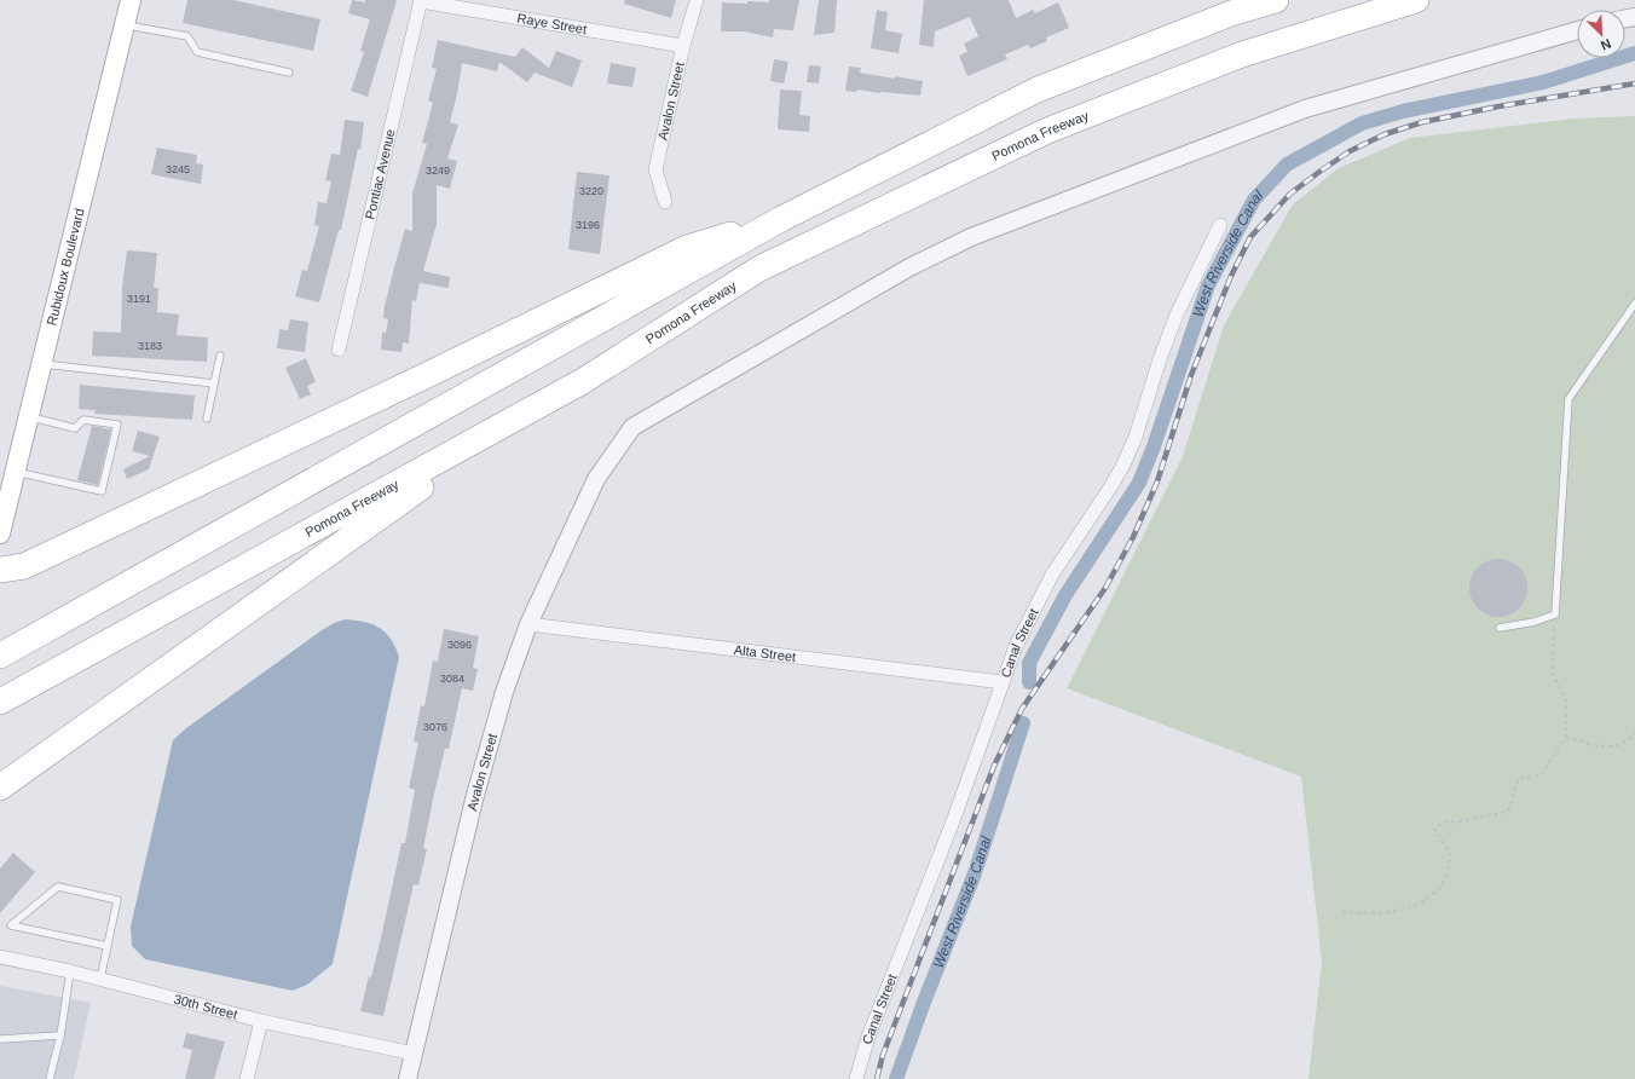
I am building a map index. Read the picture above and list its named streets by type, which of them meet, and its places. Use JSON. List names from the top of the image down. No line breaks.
{"streets":{"highway":["Pomona Freeway"],"main road":["Rubidoux Boulevard"],"street":["Raye Street","Avalon Street","Pontiac Avenue","Canal Street","Alta Street","30th Street"]},"crossings":[["Raye Street","Avalon Street"],["Raye Street","Pontiac Avenue"],["Avalon Street","Alta Street"],["Avalon Street","30th Street"],["Canal Street","Alta Street"]],"water":["West Riverside Canal"],"house_numbers":["3245","3249","3220","3196","3191","3183","3096","3084","3076"],"north":"bottom right"}
